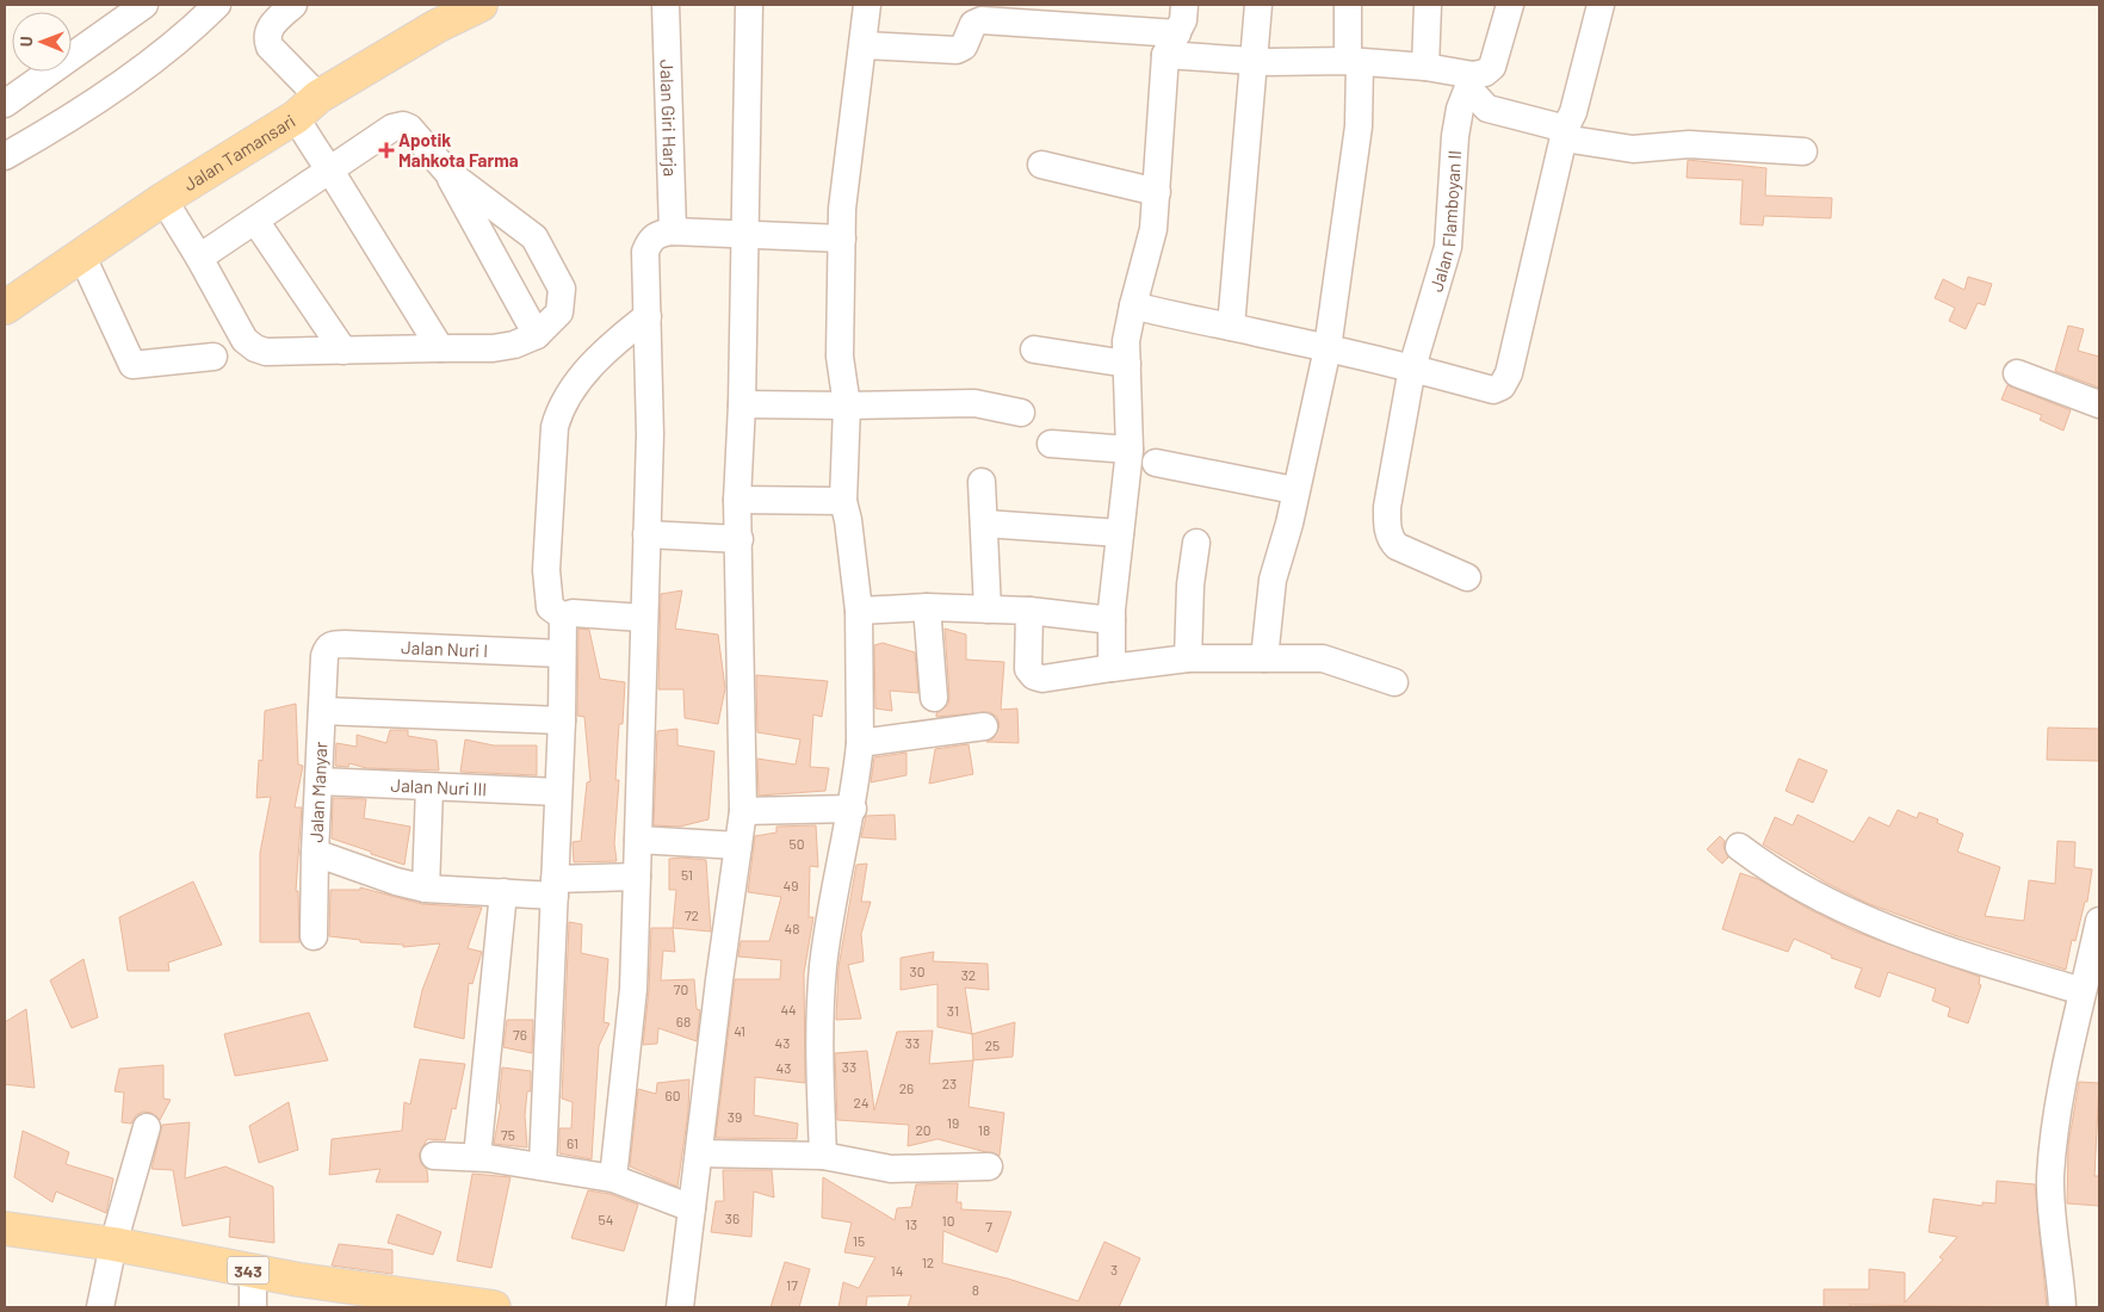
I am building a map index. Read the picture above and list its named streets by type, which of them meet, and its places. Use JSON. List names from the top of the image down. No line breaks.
{"streets":{"main road":["Jalan Tamansari","343"],"street":["Jalan Giri Harja","Jalan Flamboyan II","Jalan Nuri I","Jalan Nuri III","Jalan Manyar"]},"crossings":[["Jalan Nuri I","Jalan Manyar"],["Jalan Nuri III","Jalan Manyar"]],"places":{"health":["Apotik Mahkota Farma"]},"house_numbers":["50","51","49","72","48","30","32","70","44","31","68","41","76","43","33","25","33","43","23","26","60","24","39","19","20","18","75","61","36","54","10","13","7","15","12","3","14","17","8"],"north":"left"}
